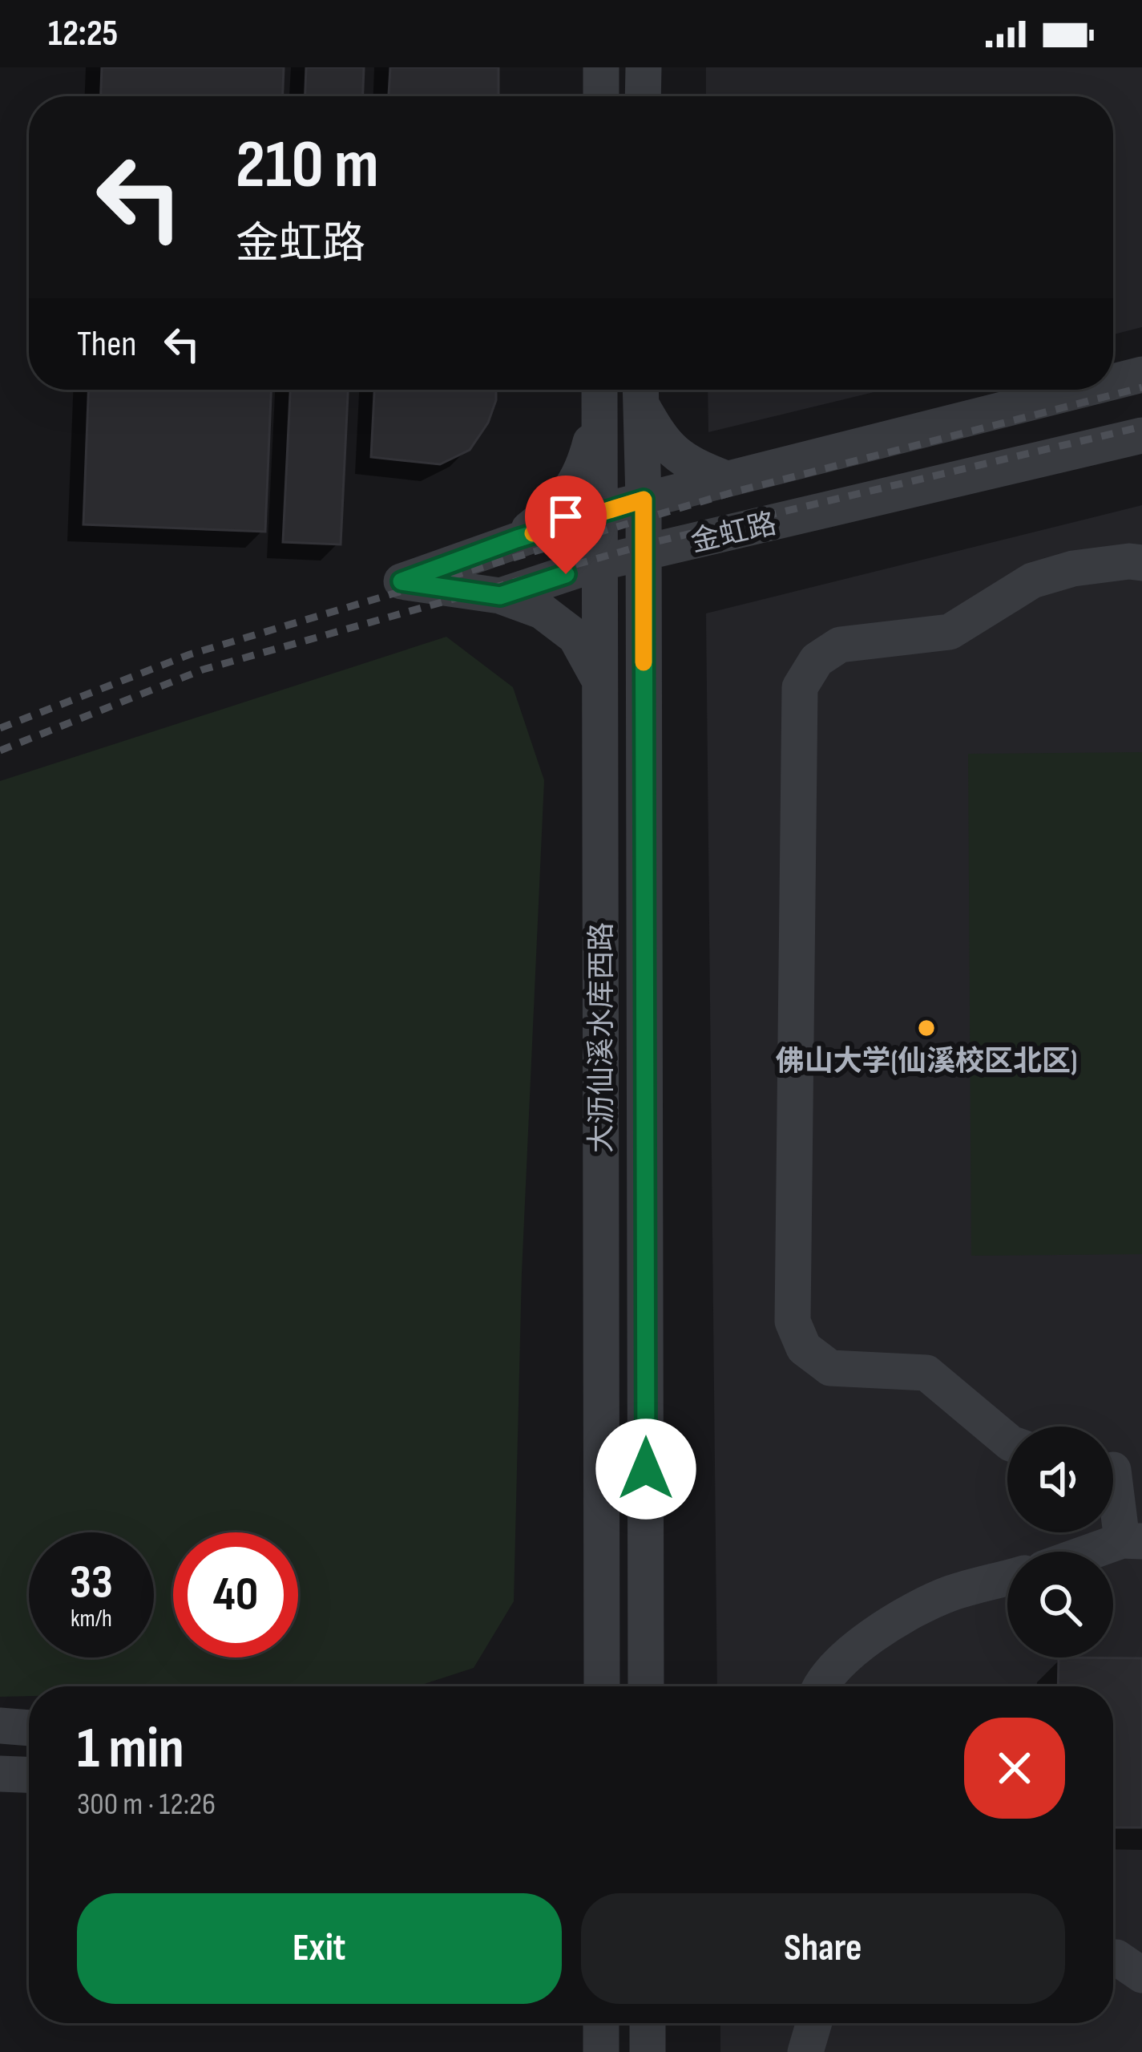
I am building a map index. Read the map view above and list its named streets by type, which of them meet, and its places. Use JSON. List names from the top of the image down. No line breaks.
{"streets":{"street":["金虹路","大沥仙溪水库西路"]},"crossings":[["金虹路","大沥仙溪水库西路"]],"places":["佛山大学(仙溪校区北区)"],"page":{"status":"12:25","turn":["210 m","金虹路"],"then":"Then","speed":"33 km/h","limit":"40","heading":["1 min","300 m · 12:26"],"buttons":["Exit","Share"]}}
